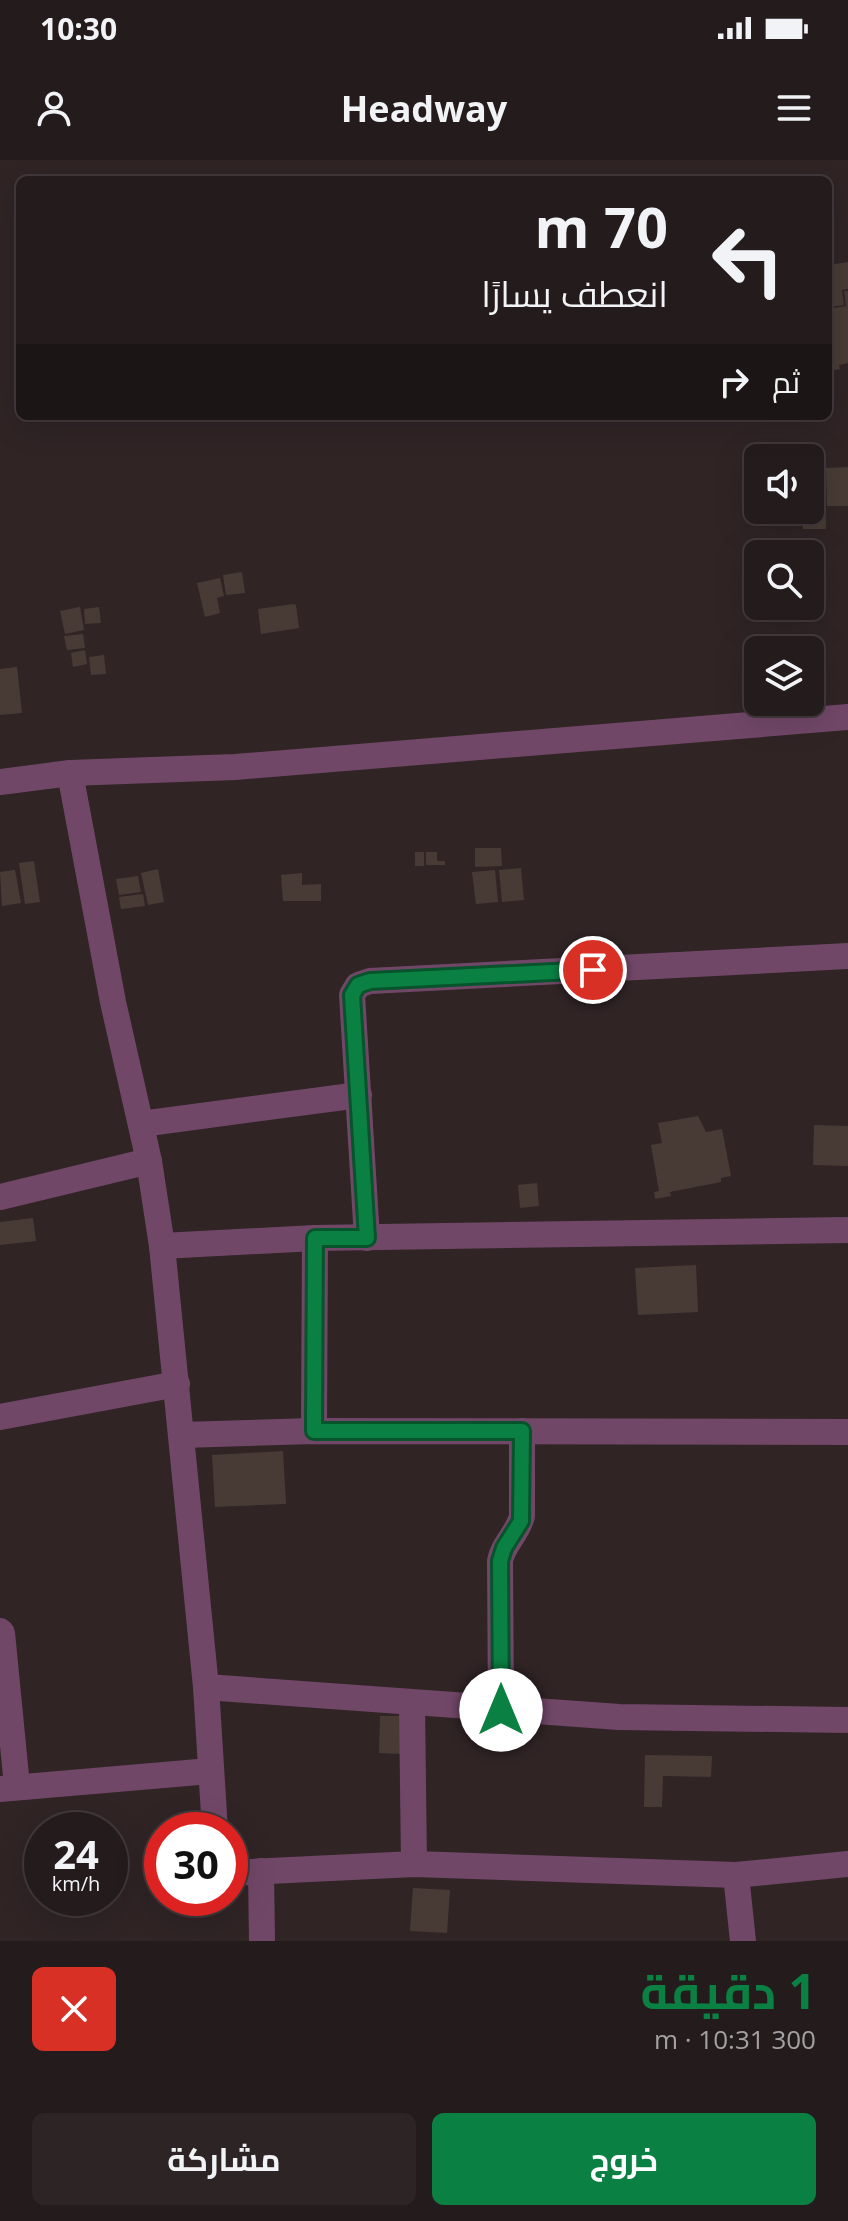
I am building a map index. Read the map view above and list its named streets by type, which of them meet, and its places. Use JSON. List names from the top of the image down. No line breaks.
{"page":{"status":"10:30","header":"Headway","turn":["70 m","انعطف يسارًا"],"then":"ثم","speed":"24 km/h","limit":"30","heading":["1 دقيقة","300 m · 10:31"],"buttons":["خروج","مشاركة"]}}
